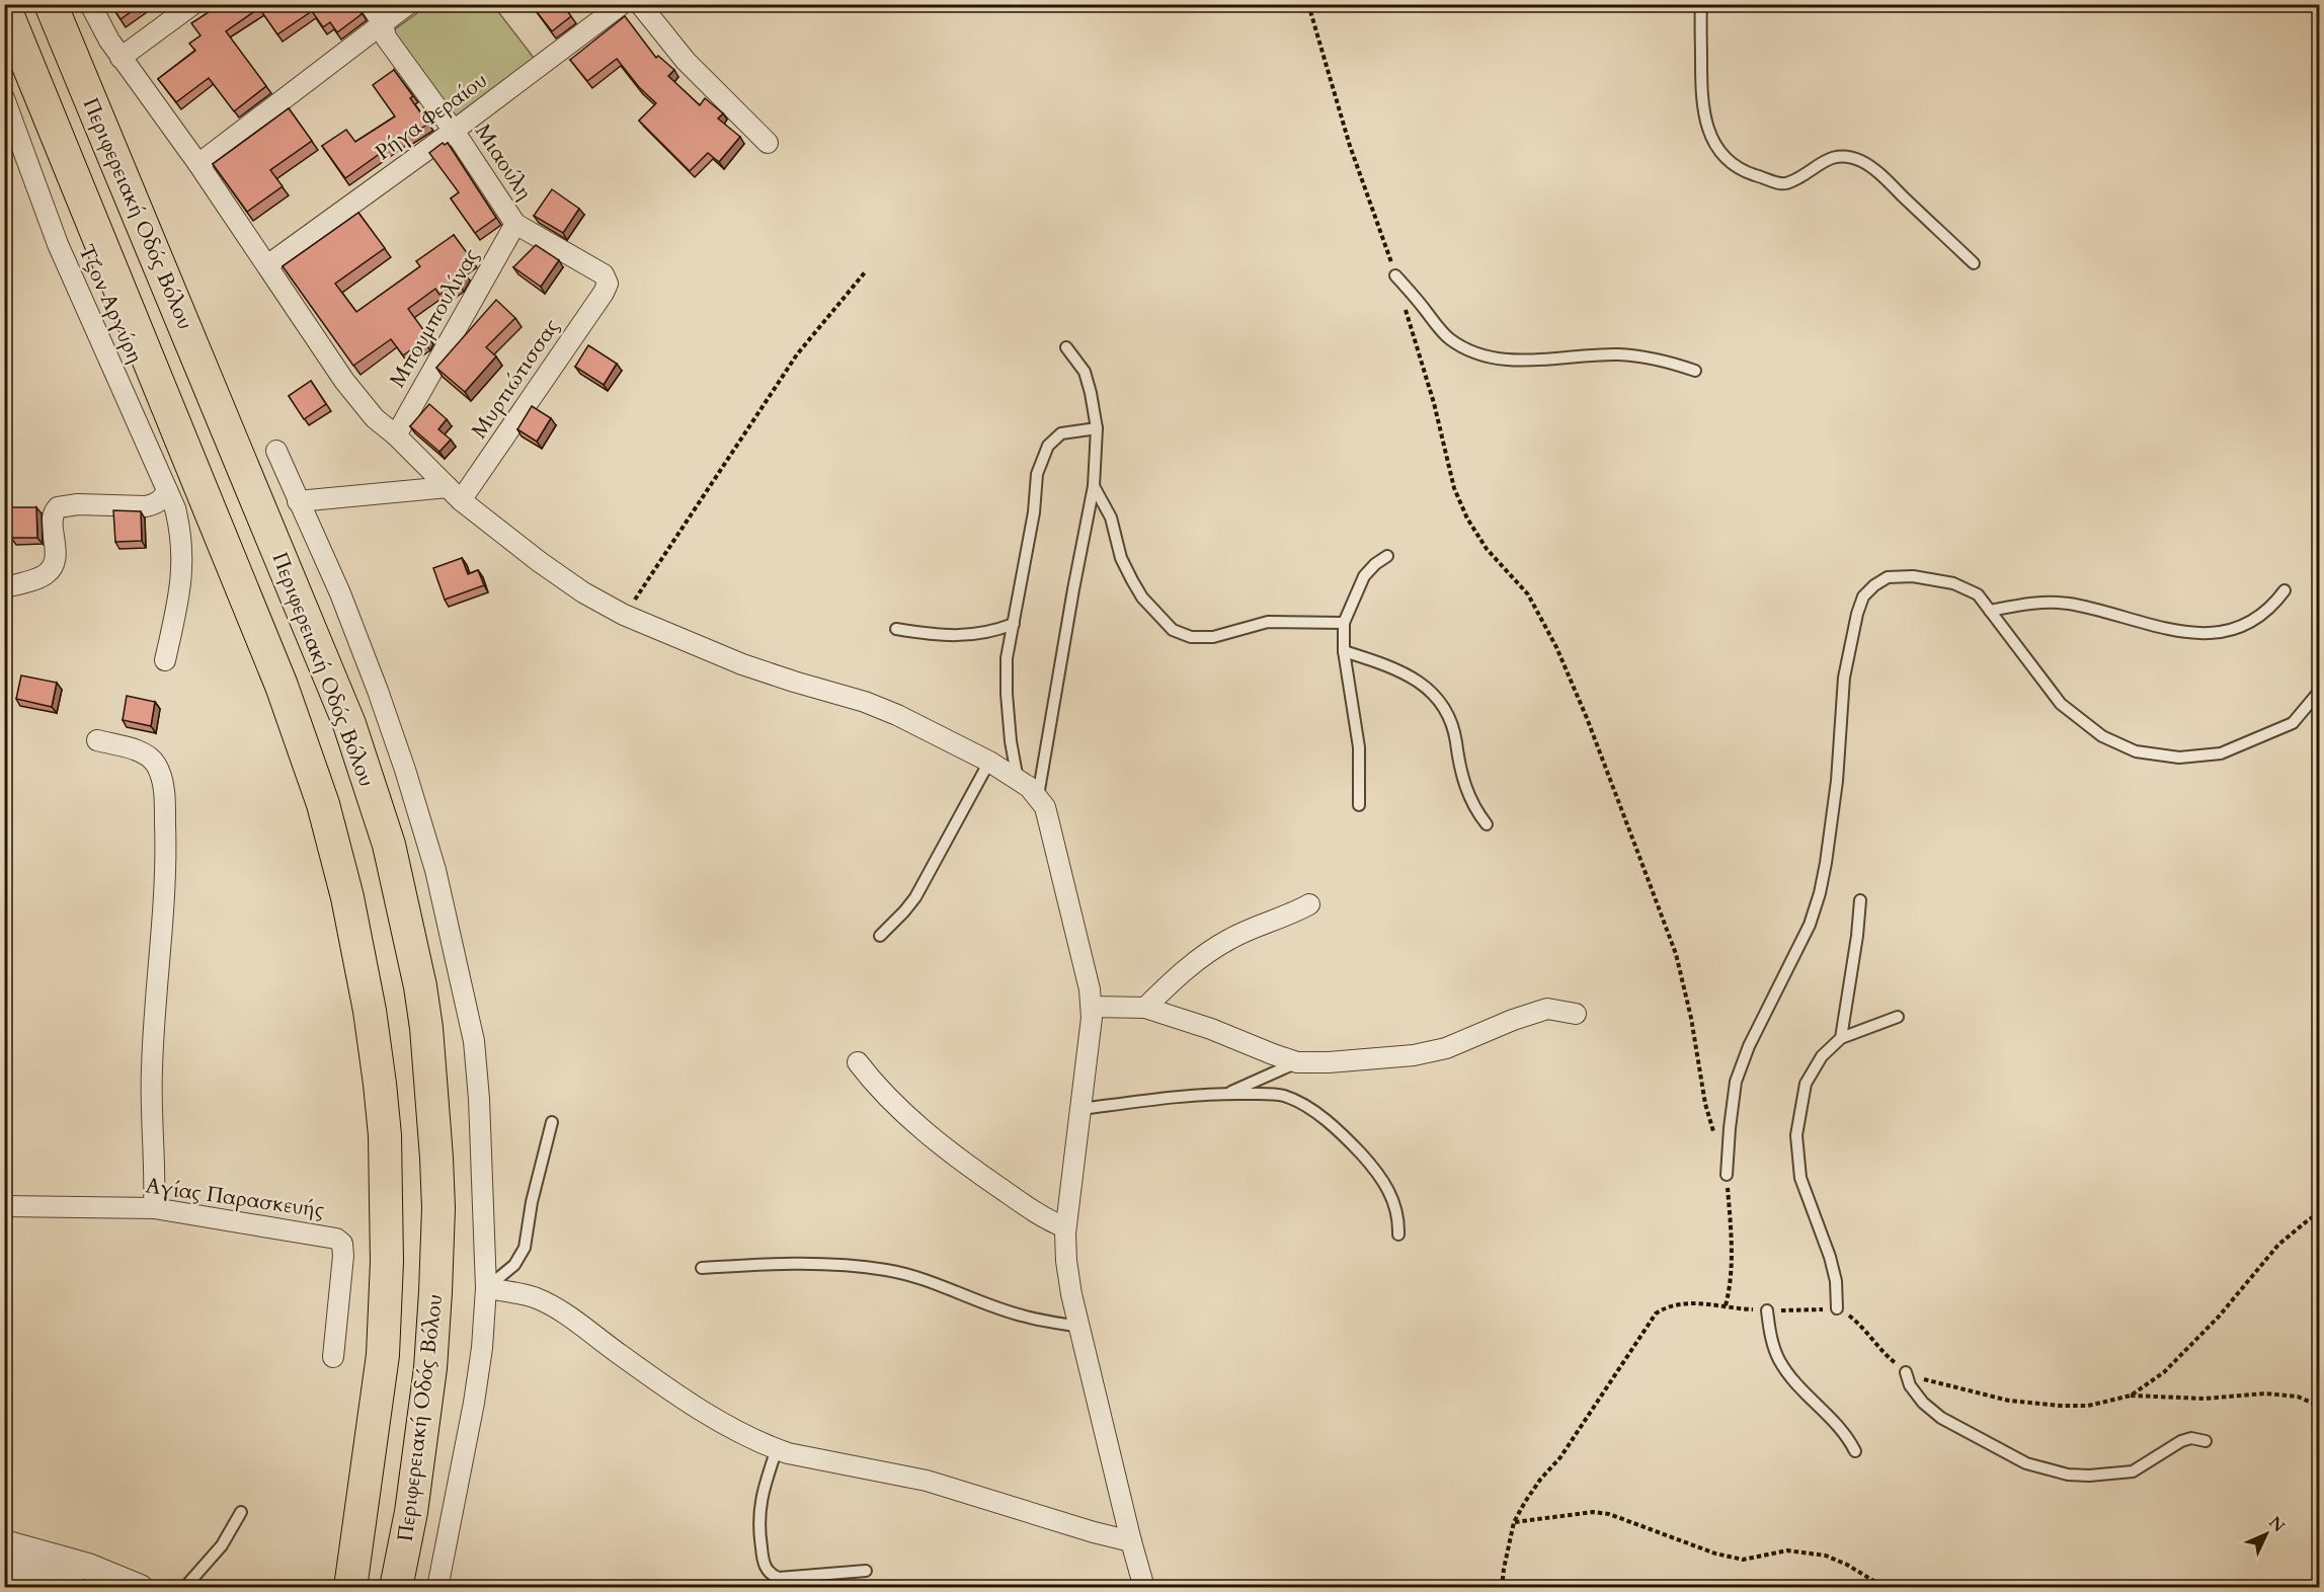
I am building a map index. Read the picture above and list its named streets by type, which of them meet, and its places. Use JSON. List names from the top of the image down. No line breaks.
{"streets":{"main road":["Περιφερειακή Οδός Βόλου"],"street":["Ρήγα Φεραίου","Μιαούλη","Τζον Αργύρη","Μπουμπουλίνας","Μυρτιώτισσας","Αγίας Παρασκευής"]},"crossings":[["Ρήγα Φεραίου","Μιαούλη"],["Μιαούλη","Μπουμπουλίνας"],["Μιαούλη","Μυρτιώτισσας"]],"north":"top right"}
